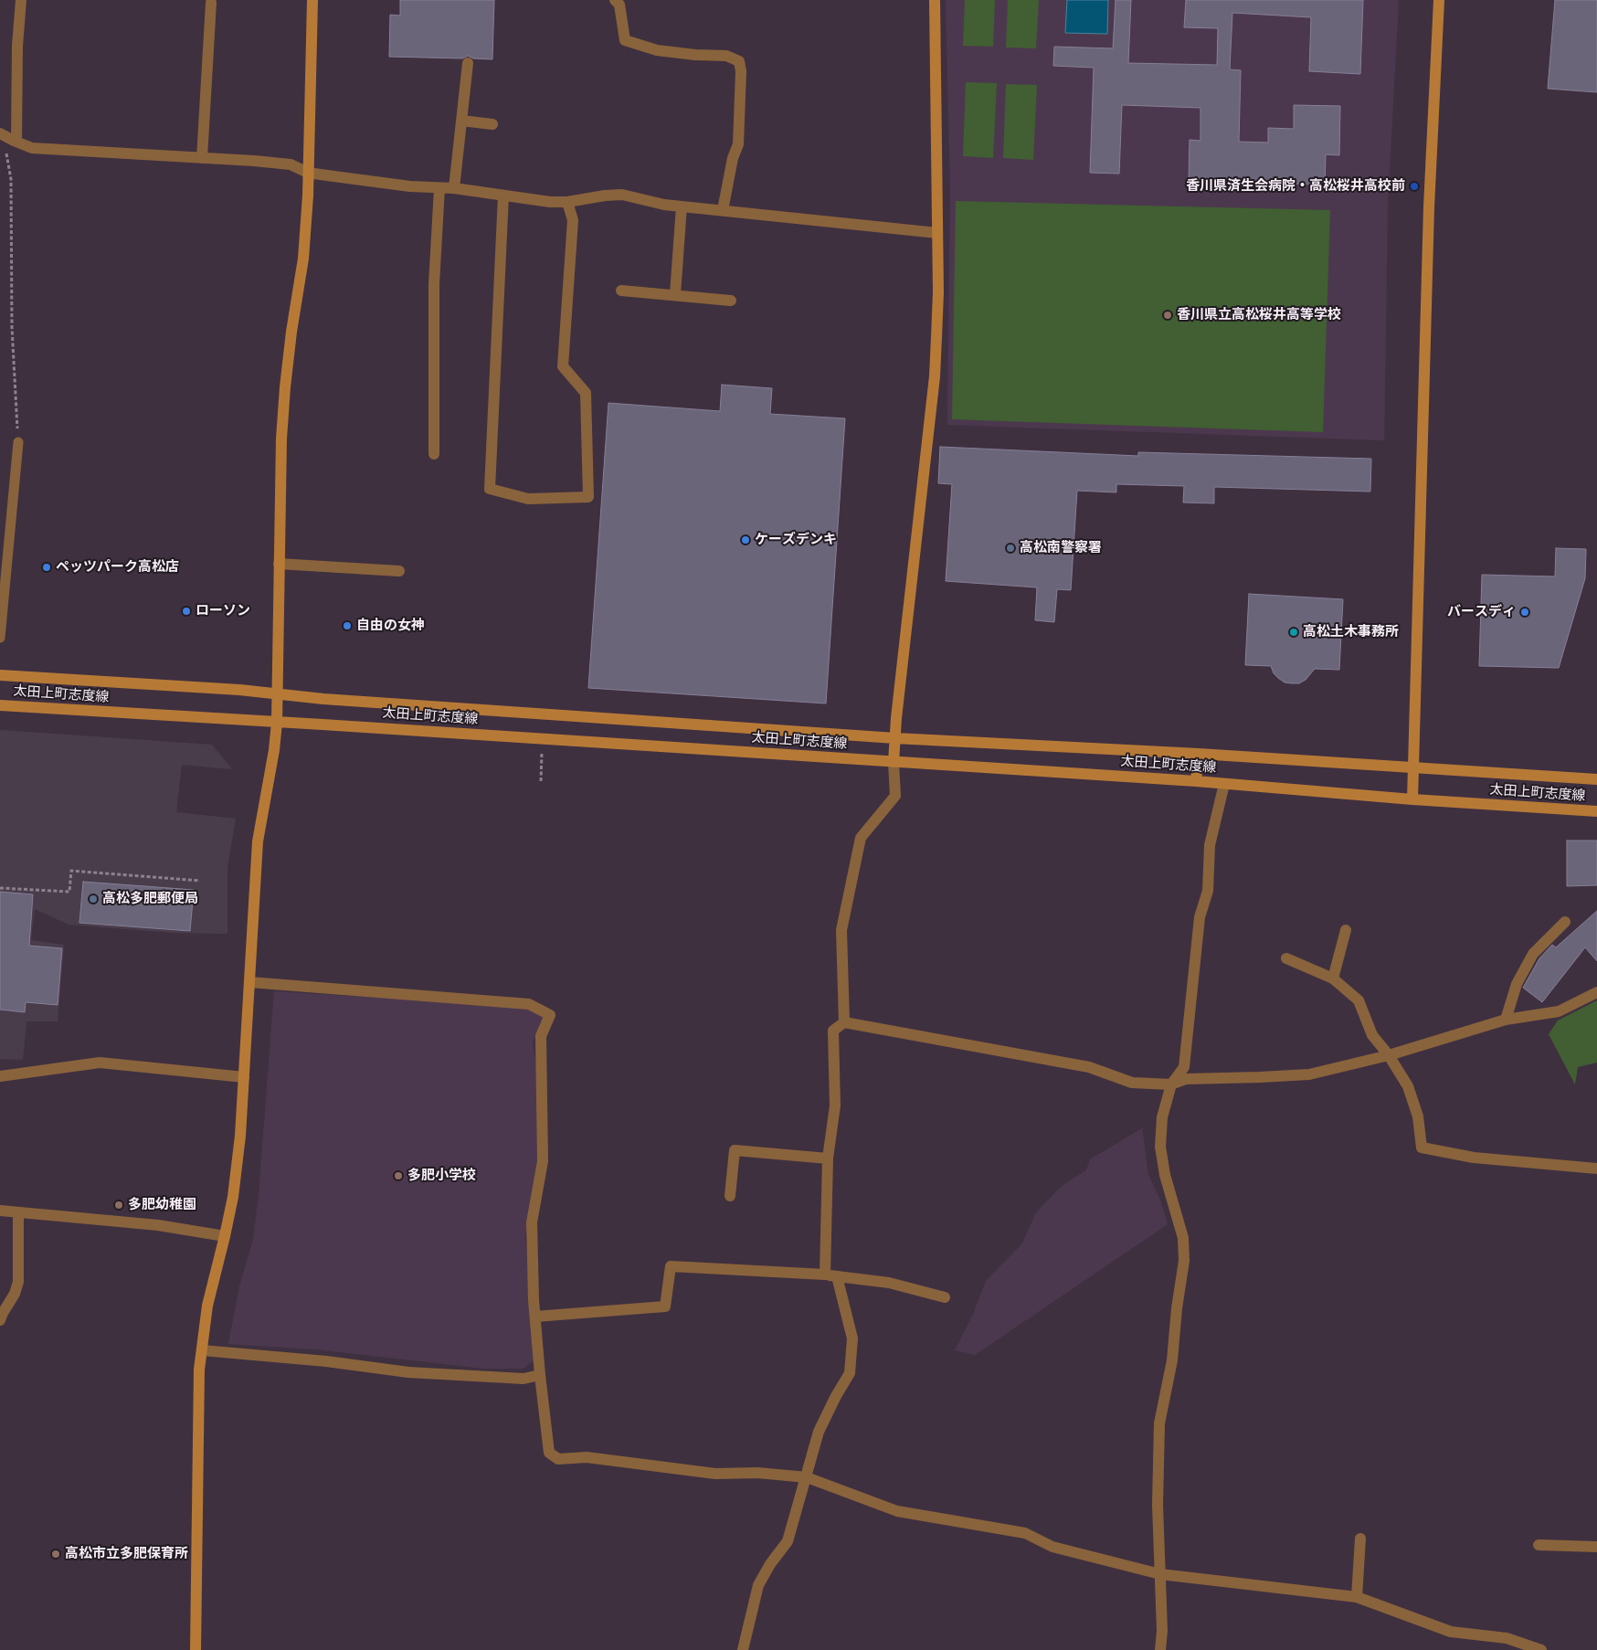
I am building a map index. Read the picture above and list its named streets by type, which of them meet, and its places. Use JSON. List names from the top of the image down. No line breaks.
{"streets":{"street":["太田上町志度線"]},"places":["香川県済生会病院・高松桜井高校前","香川県立高松桜井高等学校","ケーズデンキ","高松南警察署","ペッツパーク高松店","ローソン","バースディ","自由の女神","高松土木事務所","高松多肥郵便局","多肥小学校","多肥幼稚園","高松市立多肥保育所"]}
